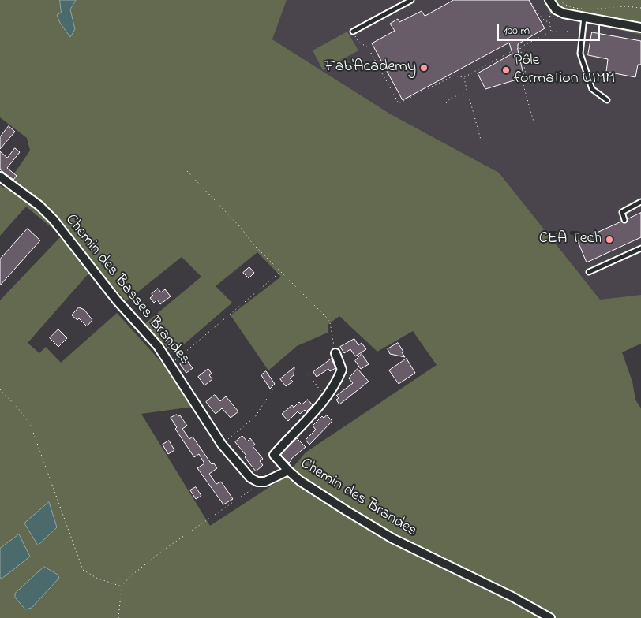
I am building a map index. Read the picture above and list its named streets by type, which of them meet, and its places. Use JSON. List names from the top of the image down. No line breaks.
{"streets":{"street":["Chemin des Basses Brandes","Chemin des Brandes"]},"places":["Fab'Academy","Pôle formation UIMM","CEA Tech"],"scale_bar":"100 m"}
